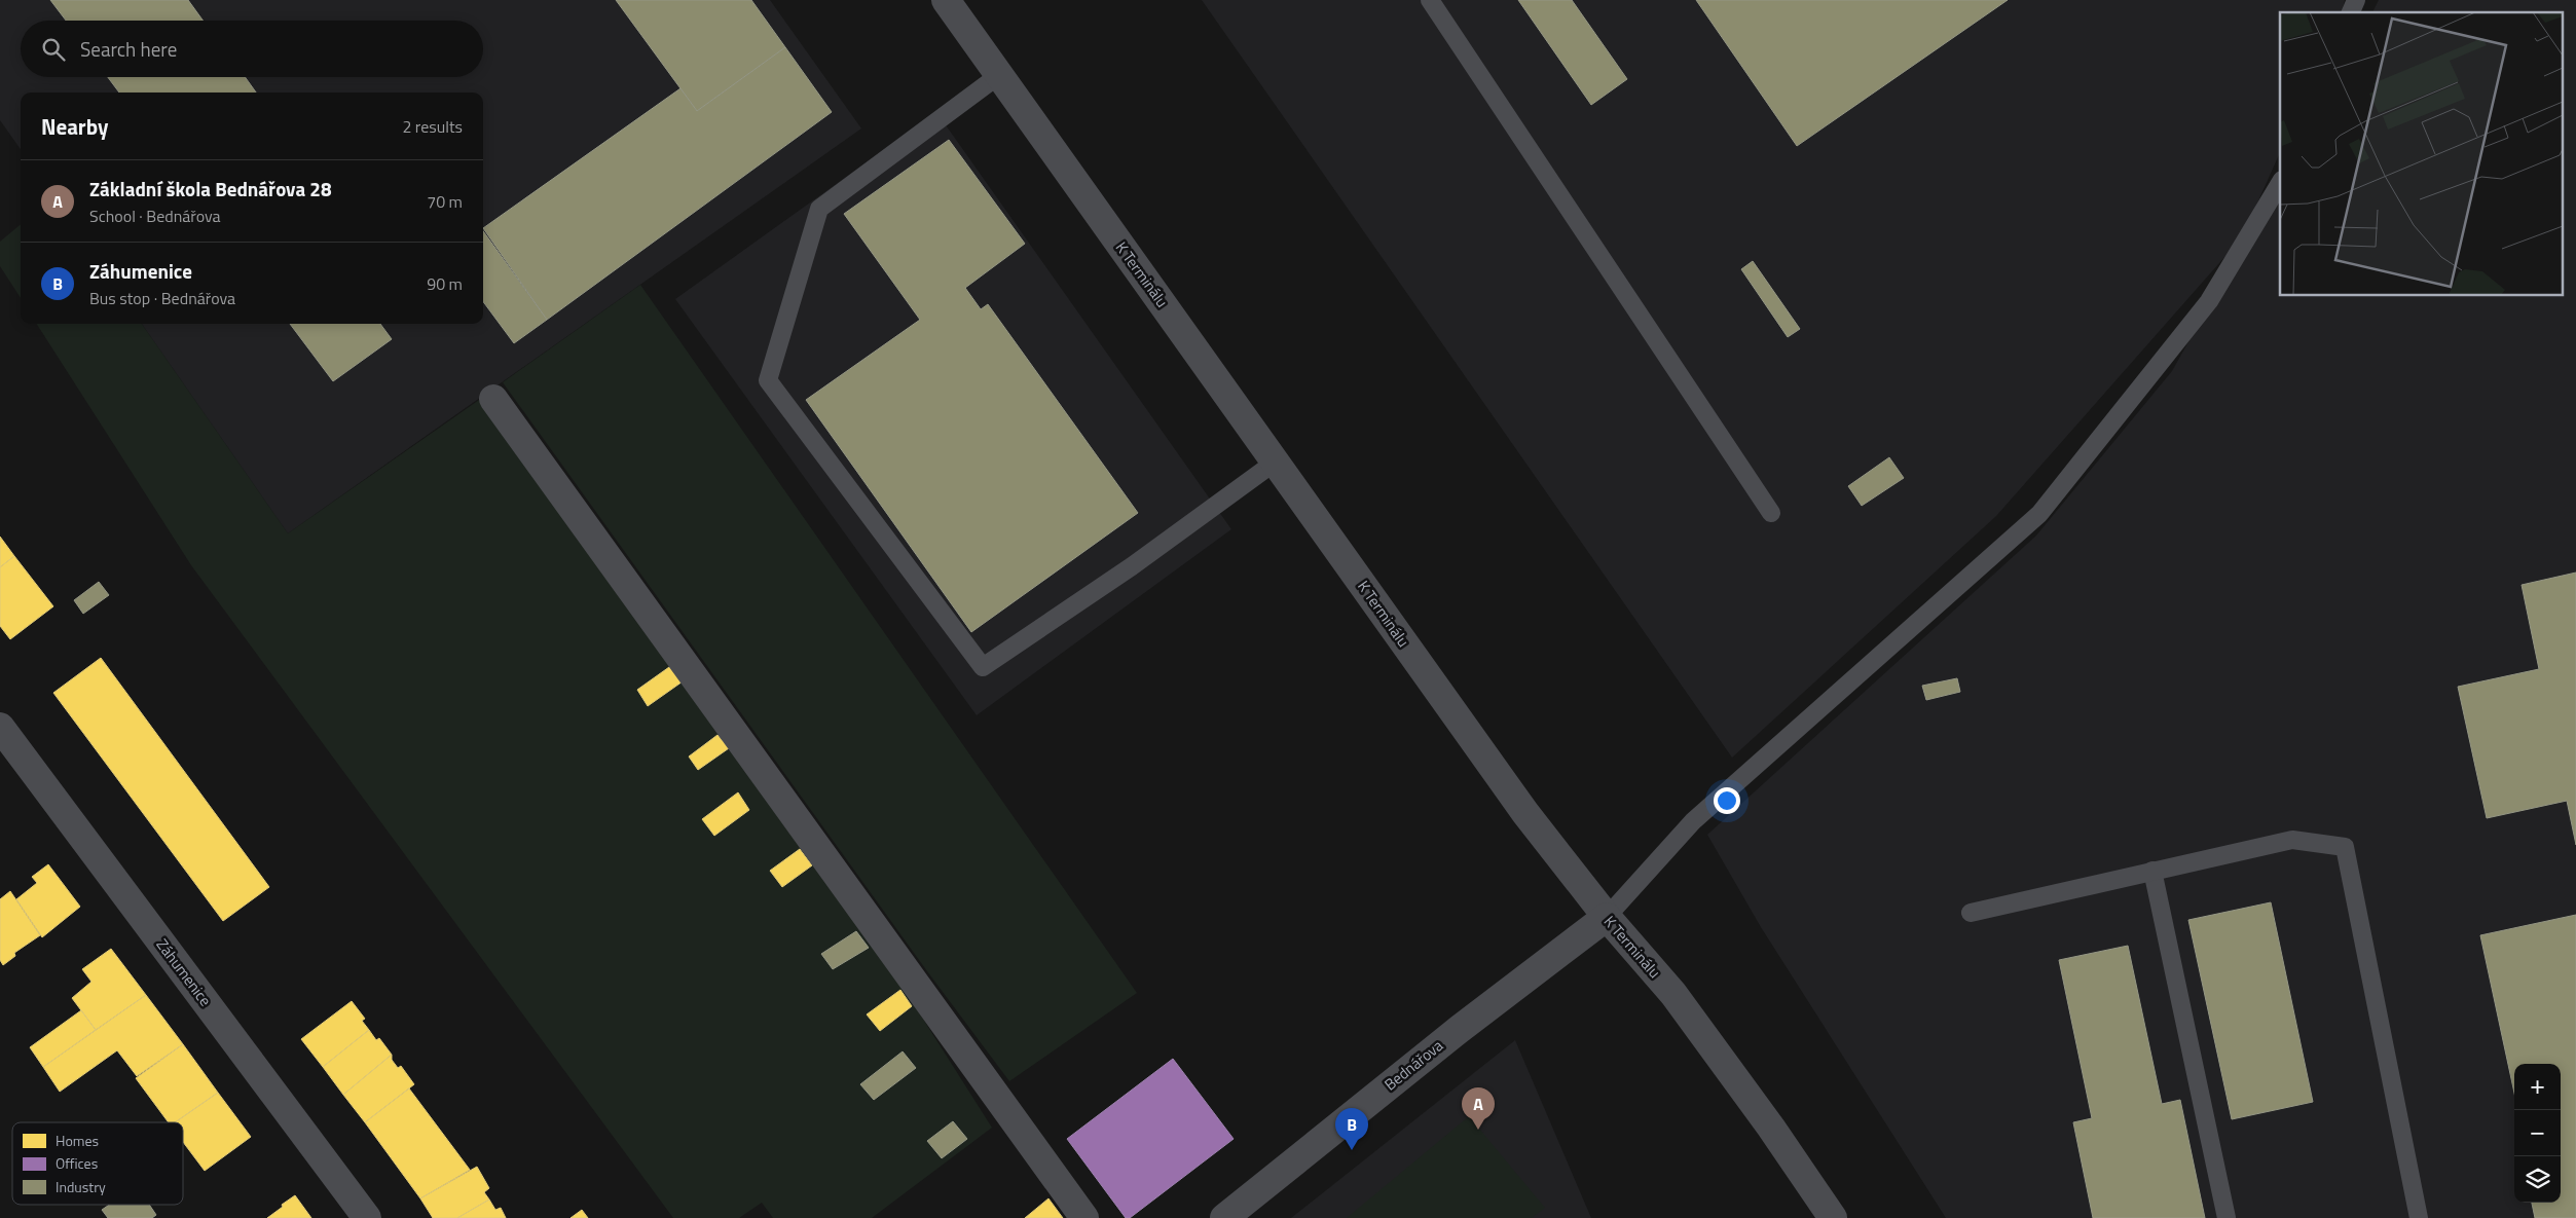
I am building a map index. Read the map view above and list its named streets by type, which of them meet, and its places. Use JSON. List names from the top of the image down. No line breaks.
{"streets":{"street":["K Terminálu","Záhumenice","Bednářova"]},"crossings":[["K Terminálu","Bednářova"]],"legend":["Homes","Offices","Industry"],"page":{"search":"Search here","heading":["Nearby","2 results"],"list":[{"mark":"A","name":"Základní škola Bednářova 28","note":"School · Bednářova","value":"70 m"},{"mark":"B","name":"Záhumenice","note":"Bus stop · Bednářova","value":"90 m"}],"map_buttons":["+","−"],"pins":["A","B"]}}
